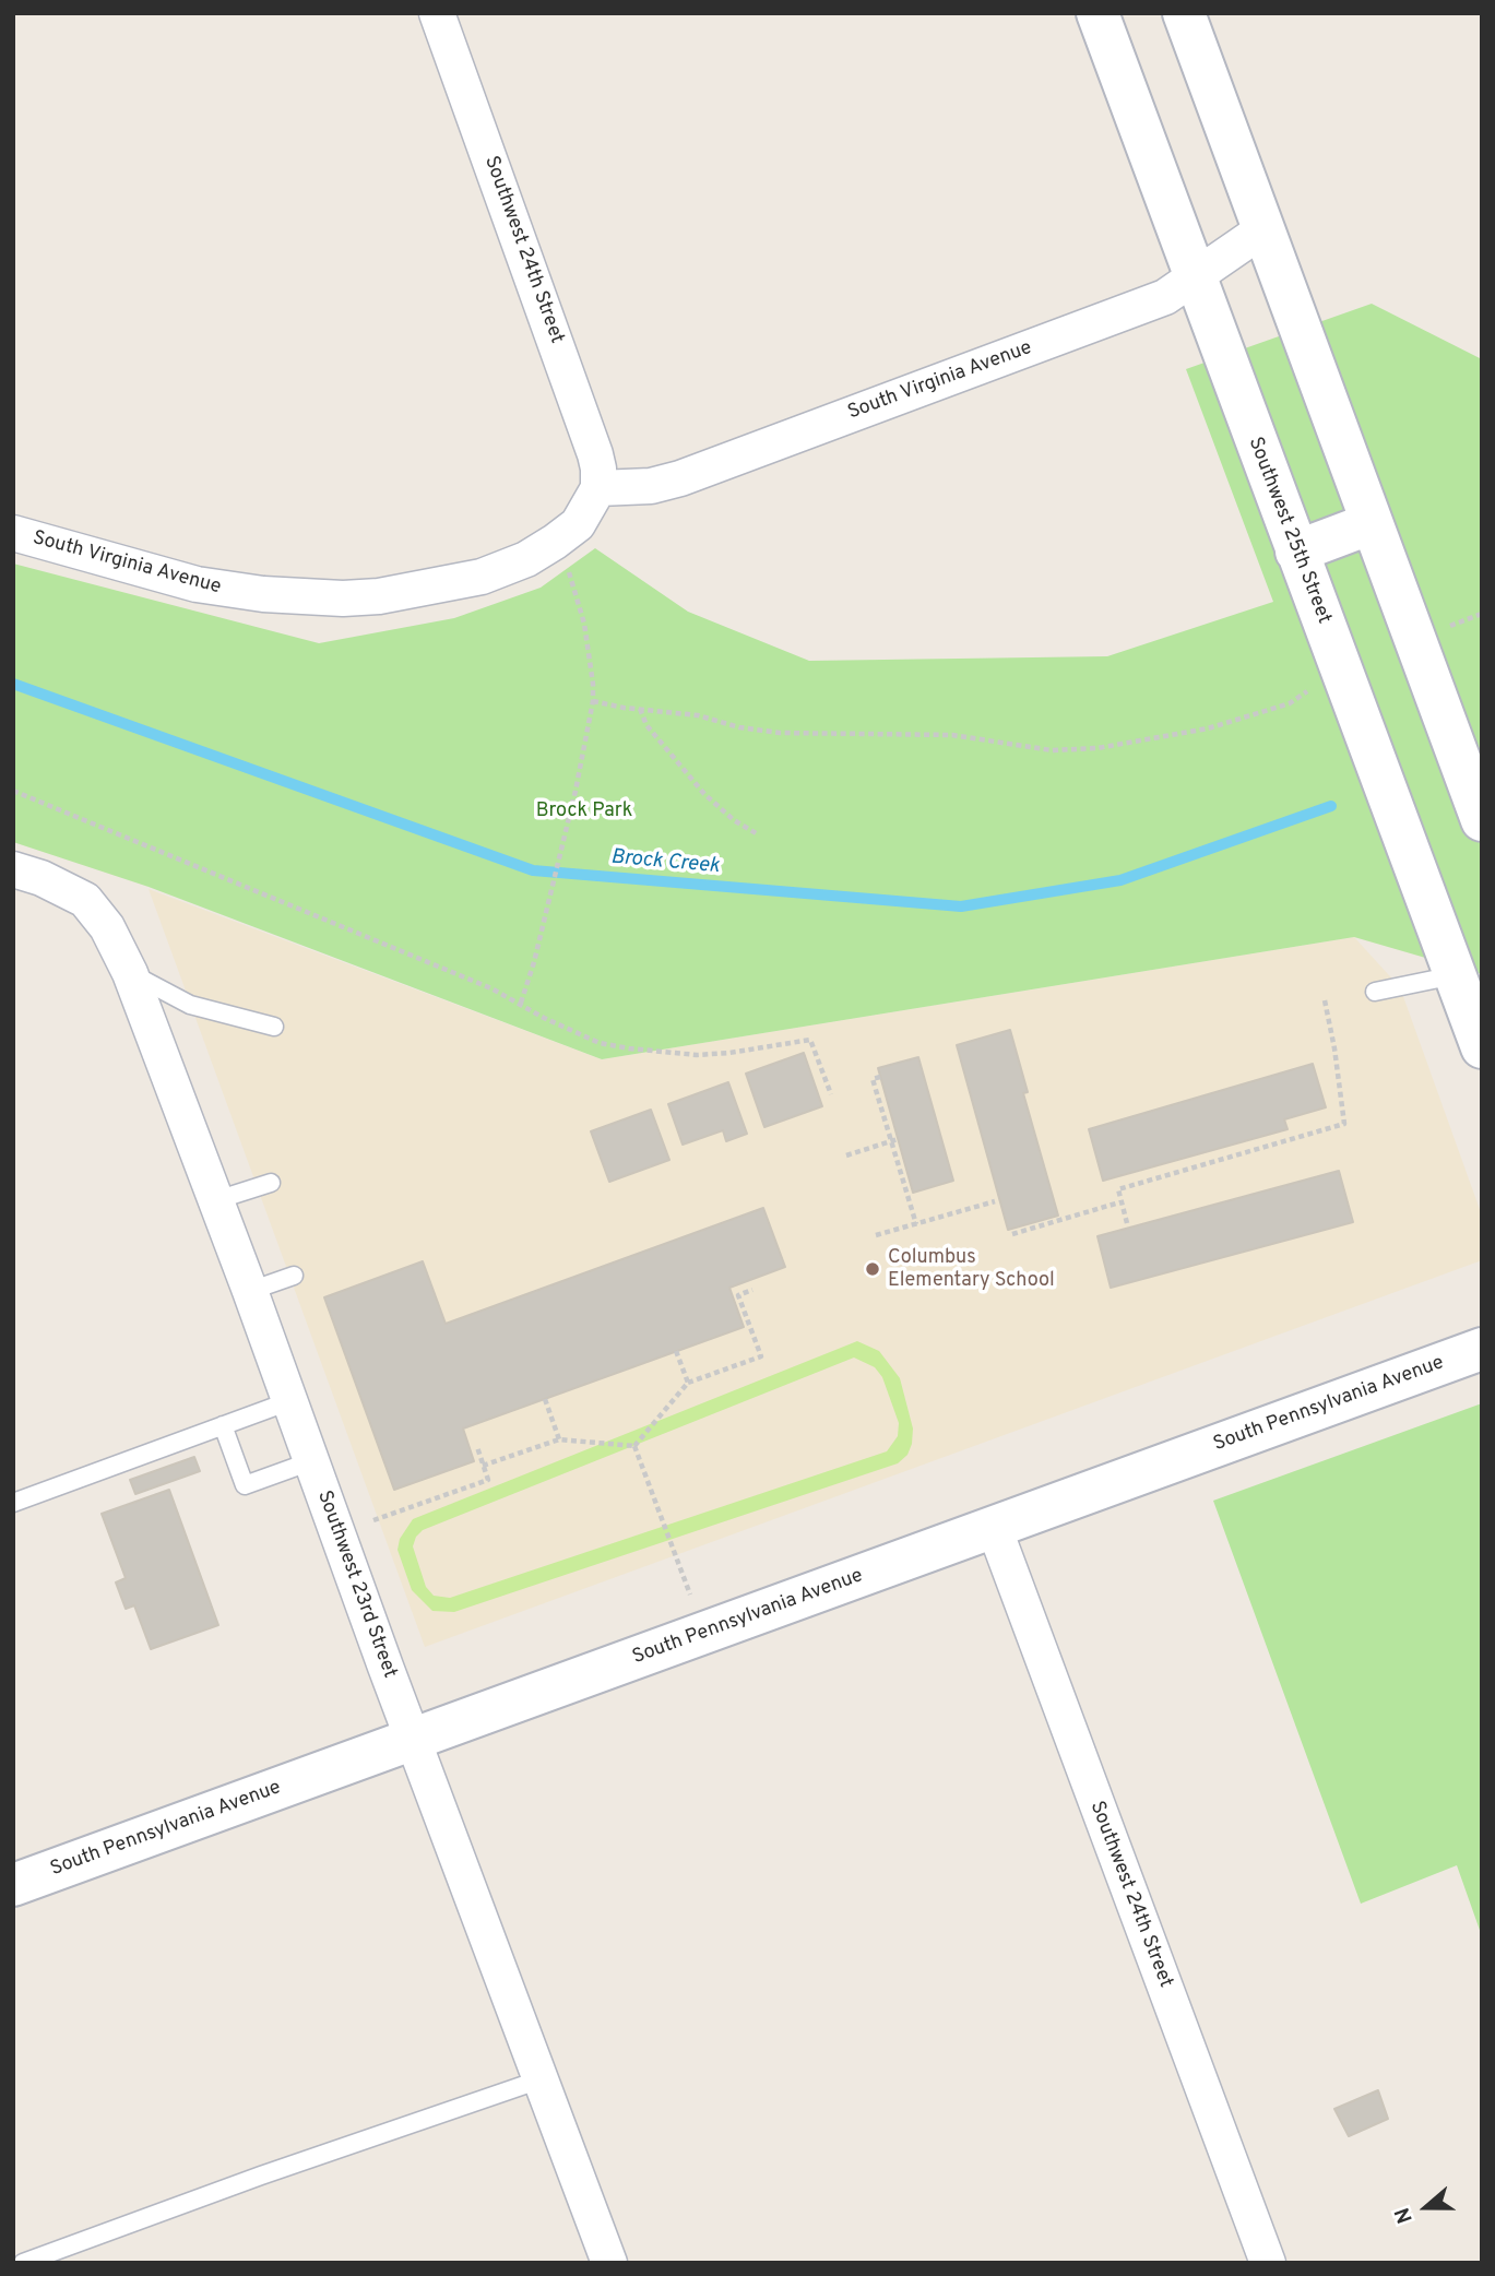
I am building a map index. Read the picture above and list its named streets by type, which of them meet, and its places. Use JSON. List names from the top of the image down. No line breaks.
{"streets":{"street":["Southwest 24th Street","South Virginia Avenue","Southwest 25th Street","South Pennsylvania Avenue","Southwest 23rd Street"]},"crossings":[["Southwest 24th Street","South Virginia Avenue"],["Southwest 24th Street","South Pennsylvania Avenue"],["South Virginia Avenue","Southwest 25th Street"],["South Pennsylvania Avenue","Southwest 23rd Street"]],"water":["Brock Creek"],"parks":["Brock Park"],"places":["Columbus Elementary School"],"north":"left"}
